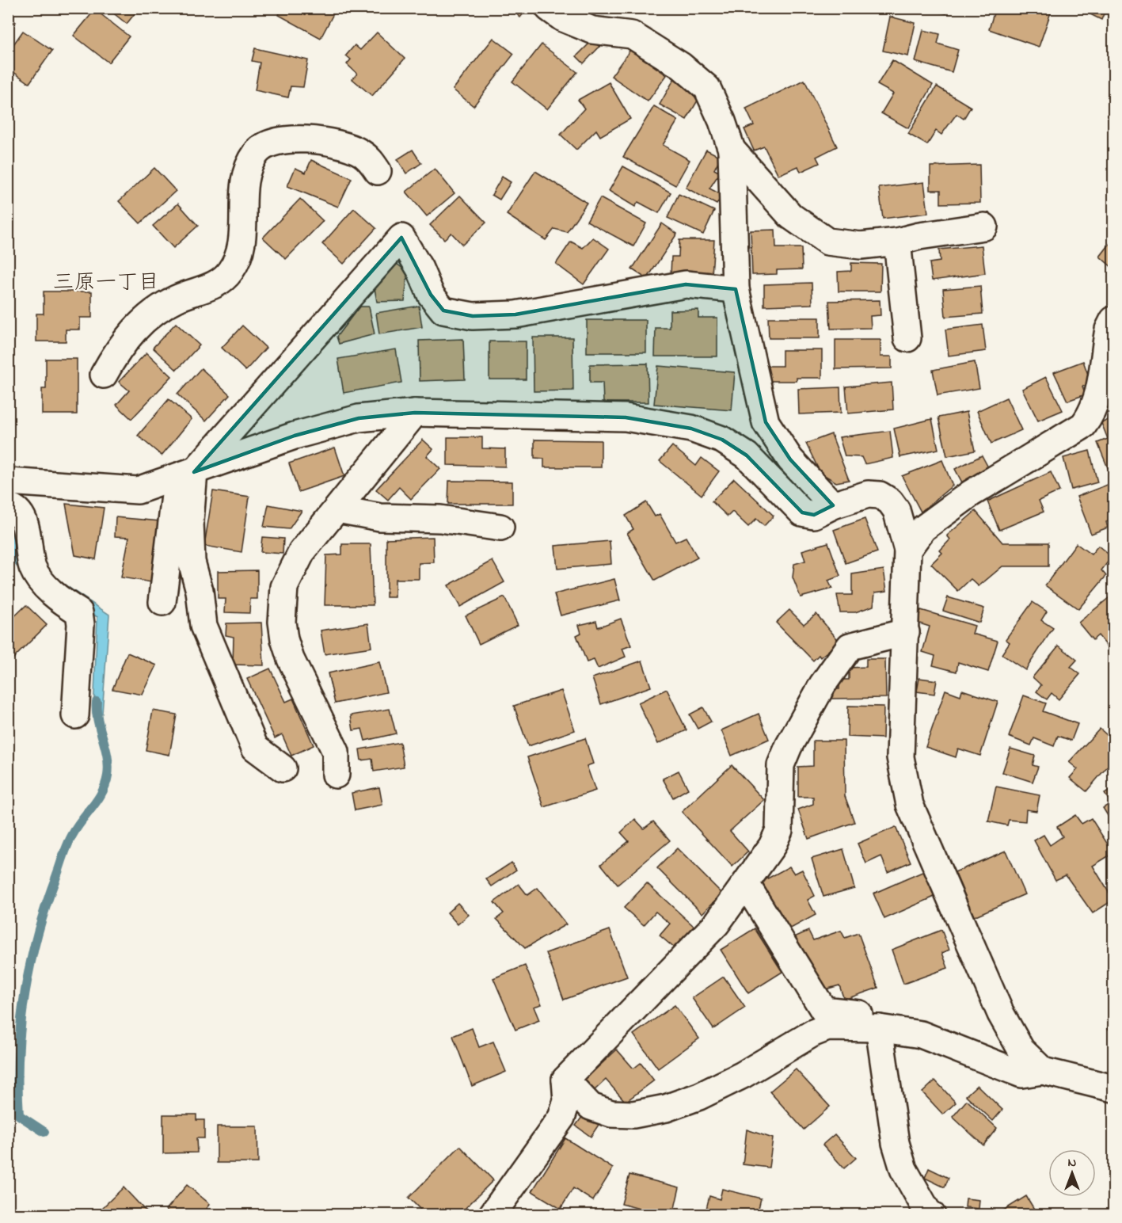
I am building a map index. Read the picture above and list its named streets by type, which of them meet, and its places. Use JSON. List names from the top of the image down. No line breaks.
{"districts":["三原一丁目"],"north":"top"}
